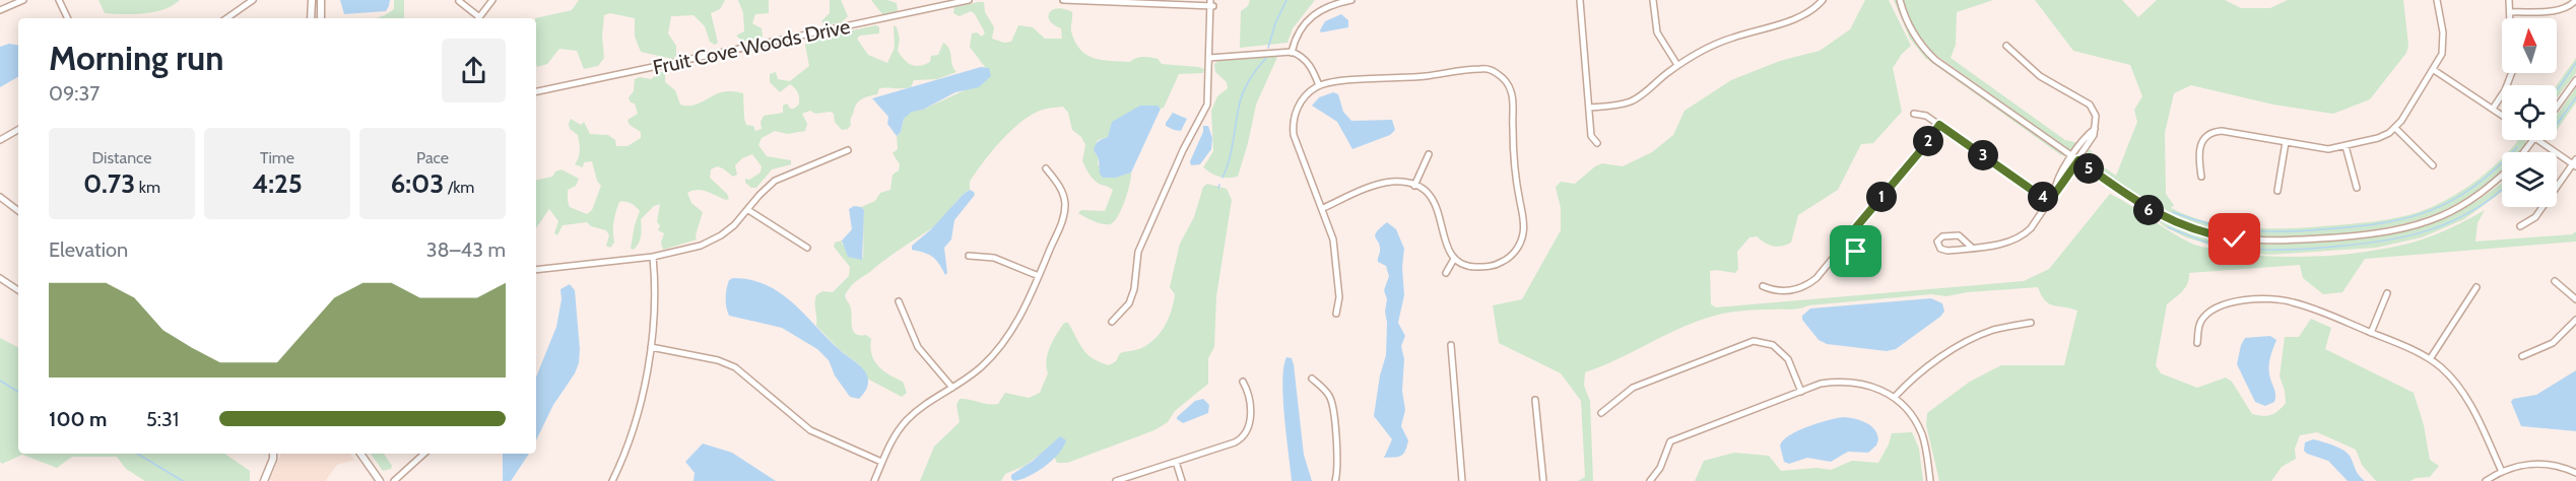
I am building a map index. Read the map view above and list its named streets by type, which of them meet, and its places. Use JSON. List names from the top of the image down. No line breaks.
{"streets":{"street":["Fruit Cove Woods Drive"]},"north":"top","page":{"heading":["Morning run","09:37"],"stats":[["Distance","0.73 km"],["Time","4:25"],["Pace","6:03 /km"]],"pins":["2","3","5","1","4","6"],"chart":["Elevation","38–43 m"],"list":[{"name":"100 m","note":"5:31"}]}}
